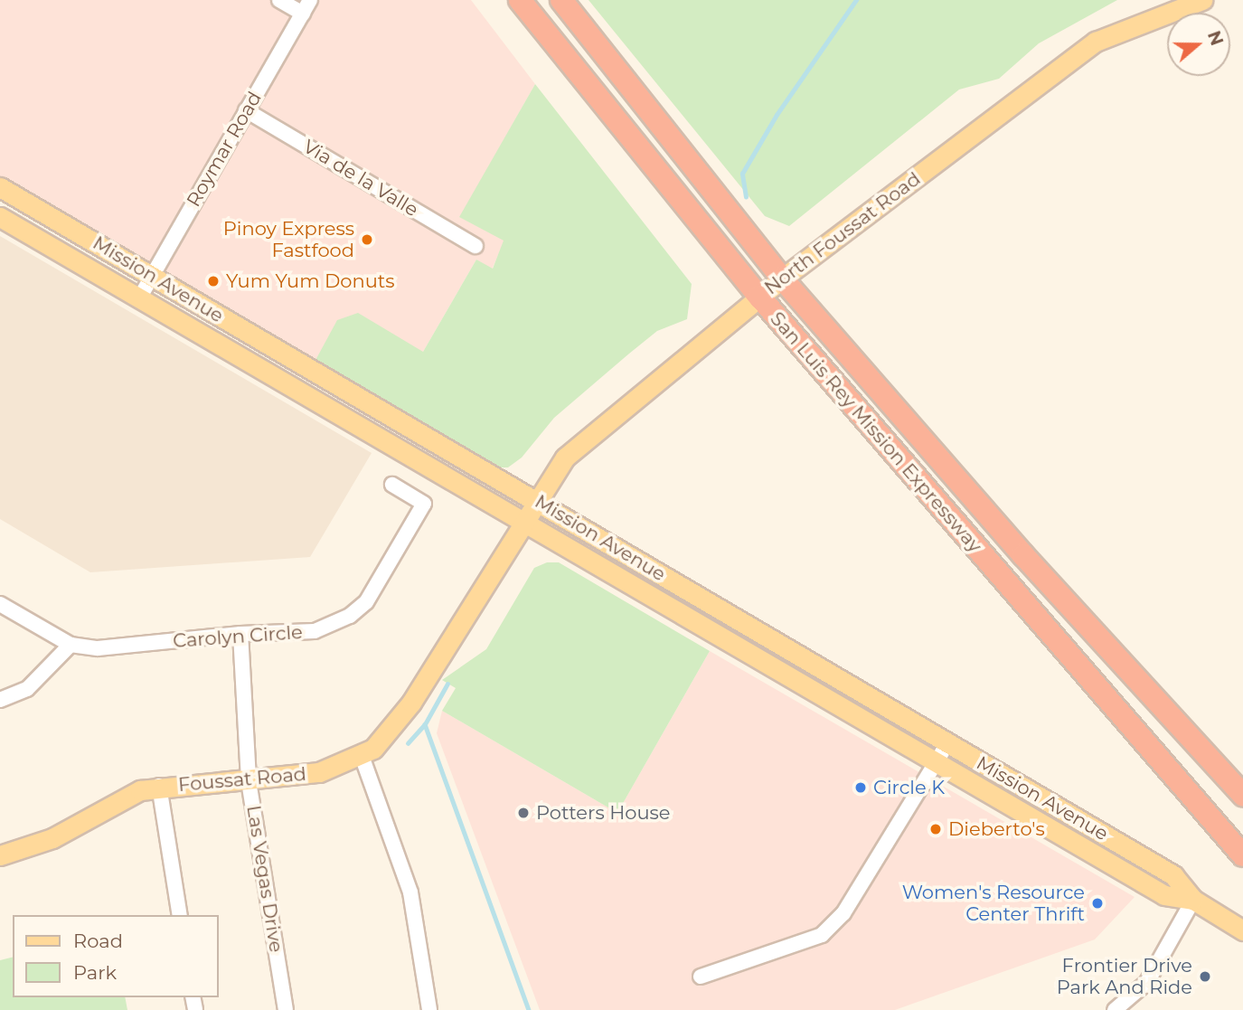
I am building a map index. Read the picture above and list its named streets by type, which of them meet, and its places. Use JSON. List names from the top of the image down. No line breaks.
{"streets":{"highway":["San Luis Rey Mission Expressway"],"main road":["North Foussat Road","Mission Avenue","Foussat Road"],"street":["Roymar Road","Via de la Valle","Carolyn Circle","Las Vegas Drive"]},"crossings":[["Roymar Road","Via de la Valle"],["Roymar Road","Mission Avenue"],["North Foussat Road","Mission Avenue"],["North Foussat Road","San Luis Rey Mission Expressway"],["North Foussat Road","Foussat Road"],["Mission Avenue","Foussat Road"],["Carolyn Circle","Las Vegas Drive"],["Foussat Road","Las Vegas Drive"]],"places":["Pinoy Express Fastfood","Yum Yum Donuts","Circle K","Potters House","Dieberto's","Women's Resource Center Thrift","Frontier Drive Park And Ride"],"legend":["Road","Park"],"north":"right"}
